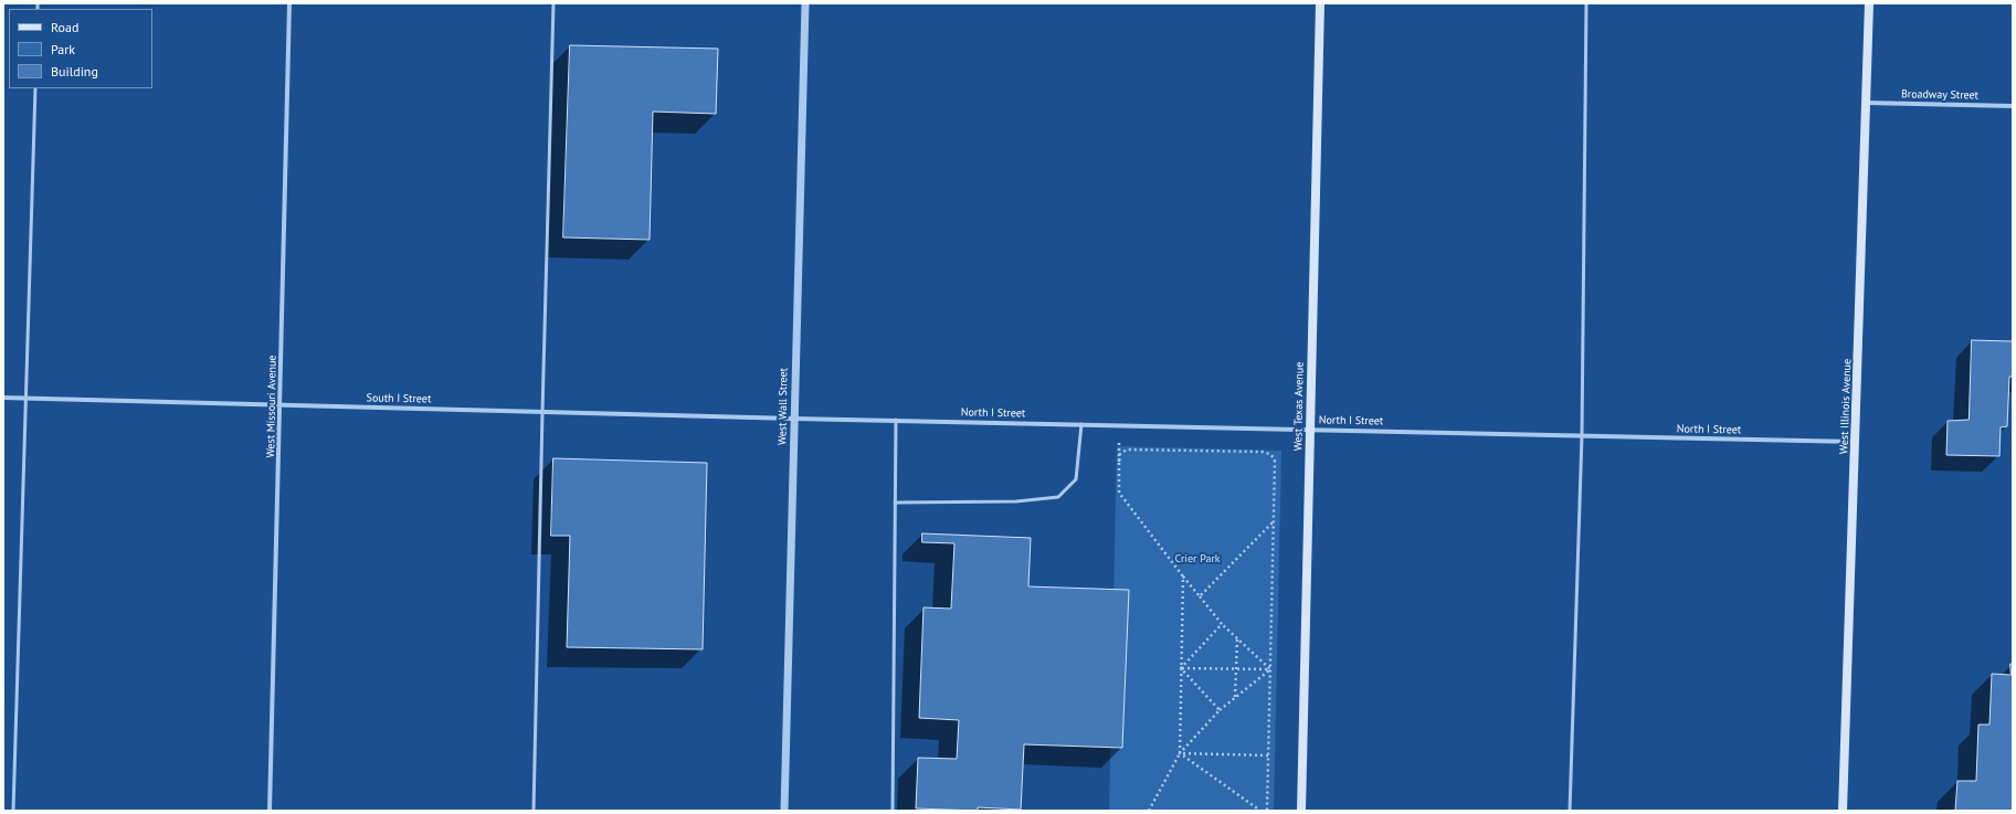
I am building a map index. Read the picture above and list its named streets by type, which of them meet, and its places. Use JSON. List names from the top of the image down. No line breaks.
{"streets":{"main road":["West Texas Avenue","West Illinois Avenue"],"street":["Broadway Street","South I Street","West Missouri Avenue","West Wall Street","North I Street"]},"crossings":[["Broadway Street","West Illinois Avenue"],["South I Street","West Missouri Avenue"],["South I Street","West Wall Street"],["South I Street","North I Street"],["West Wall Street","North I Street"],["West Texas Avenue","North I Street"],["West Illinois Avenue","North I Street"]],"parks":["Crier Park"],"legend":["Road","Park","Building"]}
